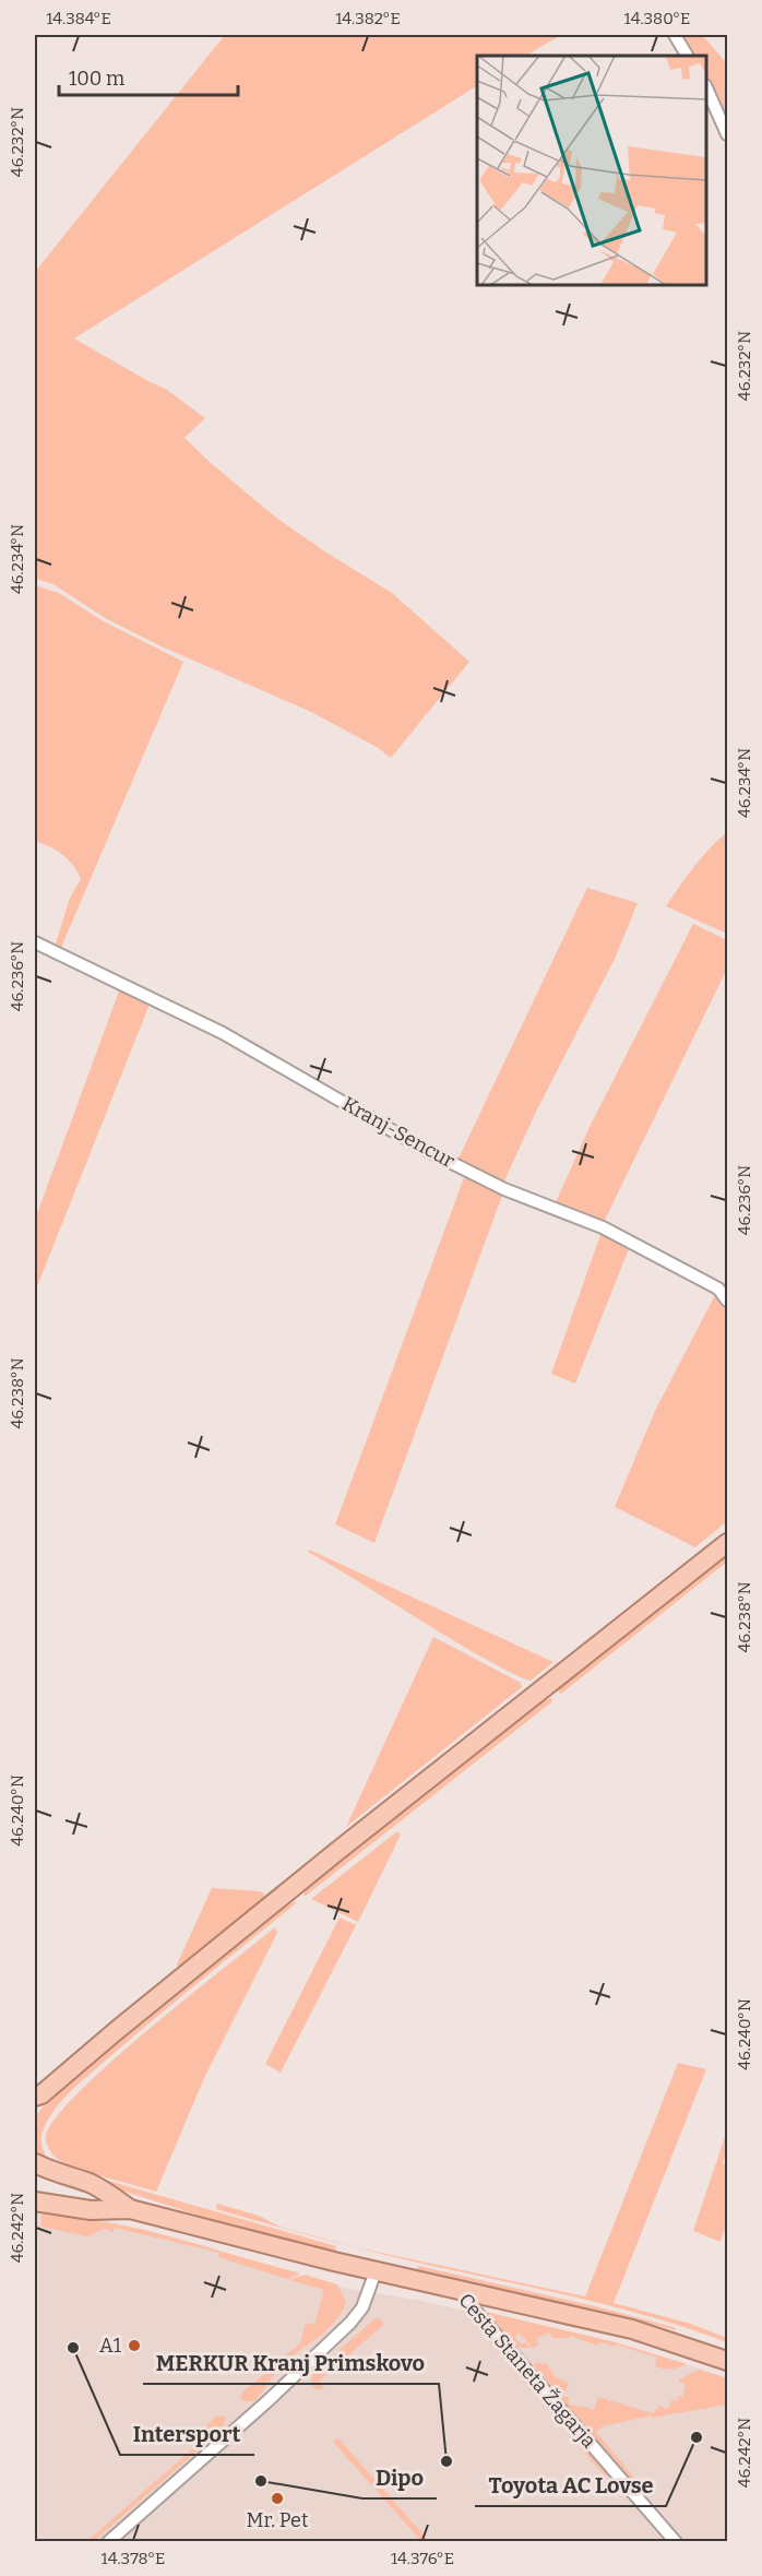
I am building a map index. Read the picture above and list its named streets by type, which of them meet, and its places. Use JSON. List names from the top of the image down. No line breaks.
{"streets":{"main road":["Cesta Staneta Žagarja"],"street":["Kranj-Sencur"]},"places":["A1","Intersport","Toyota AC Lovse","MERKUR Kranj Primskovo","Dipo","Mr. Pet"],"scale_bar":"100 m","coordinates":["14.384°E","14.382°E","14.380°E","46.232°N","46.234°N","46.236°N","46.238°N","46.240°N","46.242°N","14.378°E","14.376°E"]}
